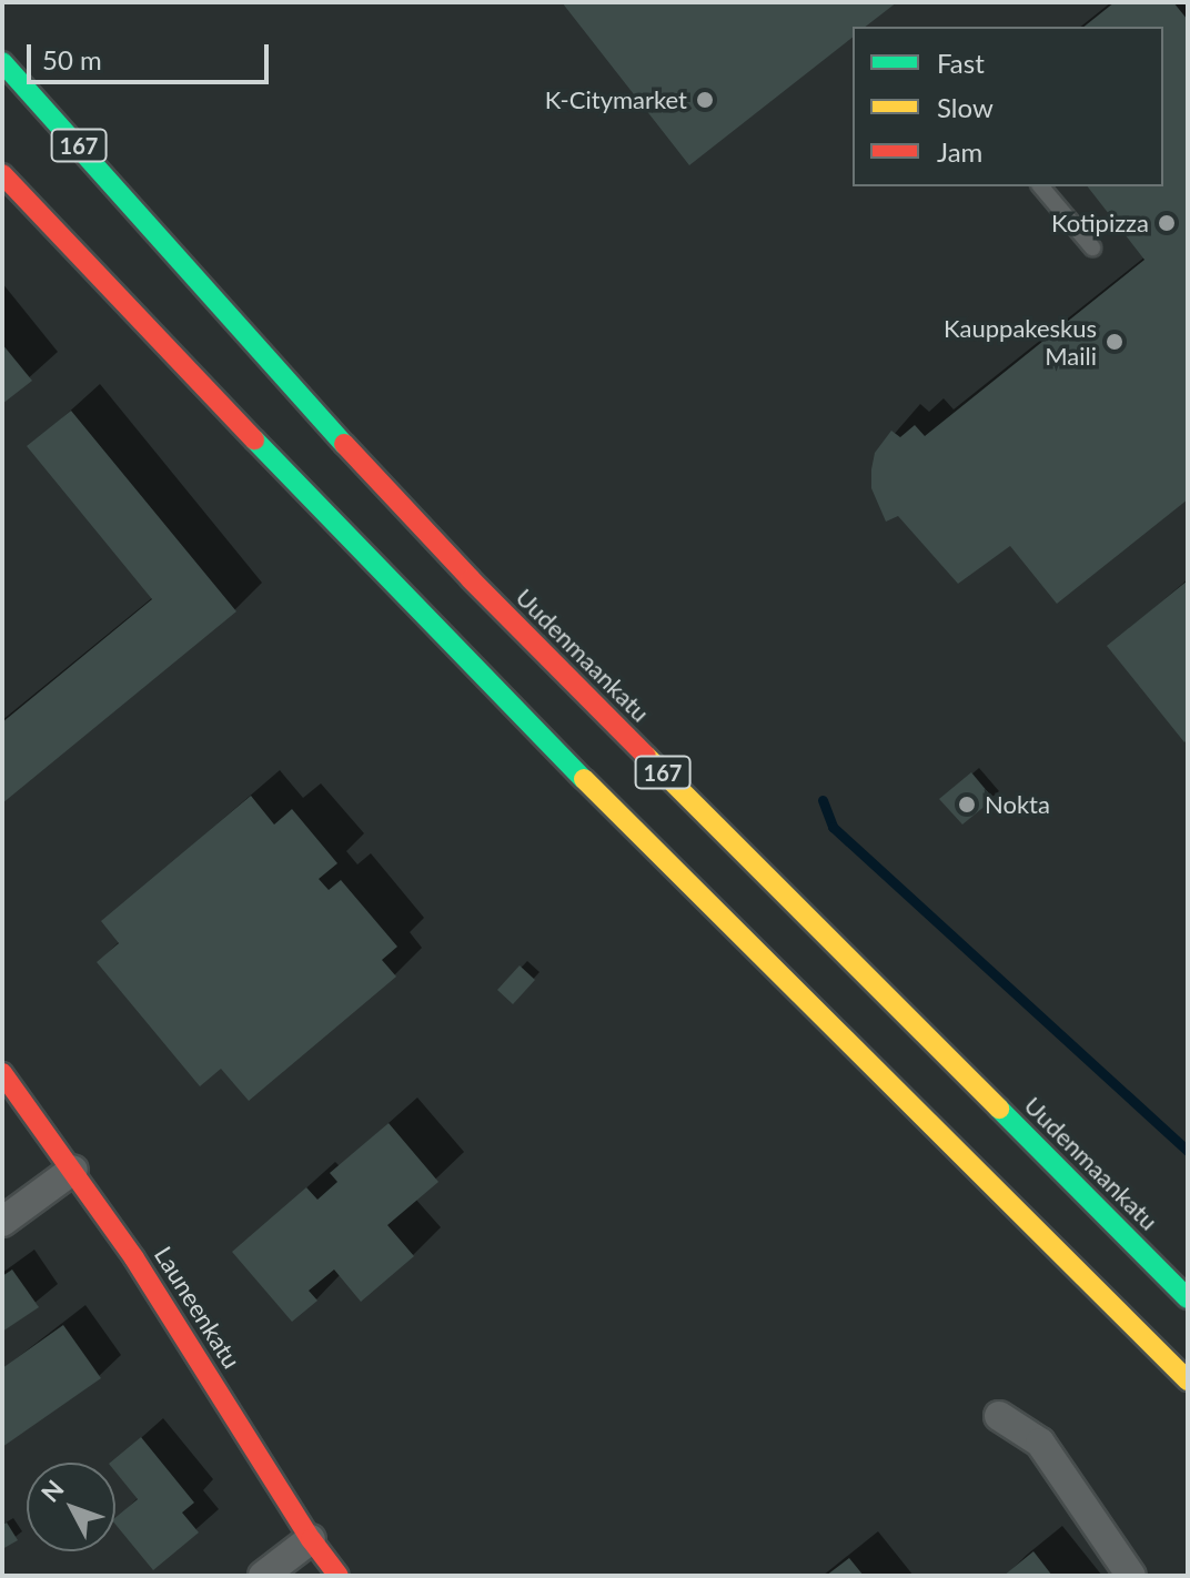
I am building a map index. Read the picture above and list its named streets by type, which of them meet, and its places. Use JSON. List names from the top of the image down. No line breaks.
{"streets":{"main road":["167","Uudenmaankatu","Launeenkatu"]},"places":["K-Citymarket","Kotipizza","Kauppakeskus Maili","Nokta"],"legend":["Fast","Slow","Jam"],"scale_bar":"50 m","north":"top left"}
